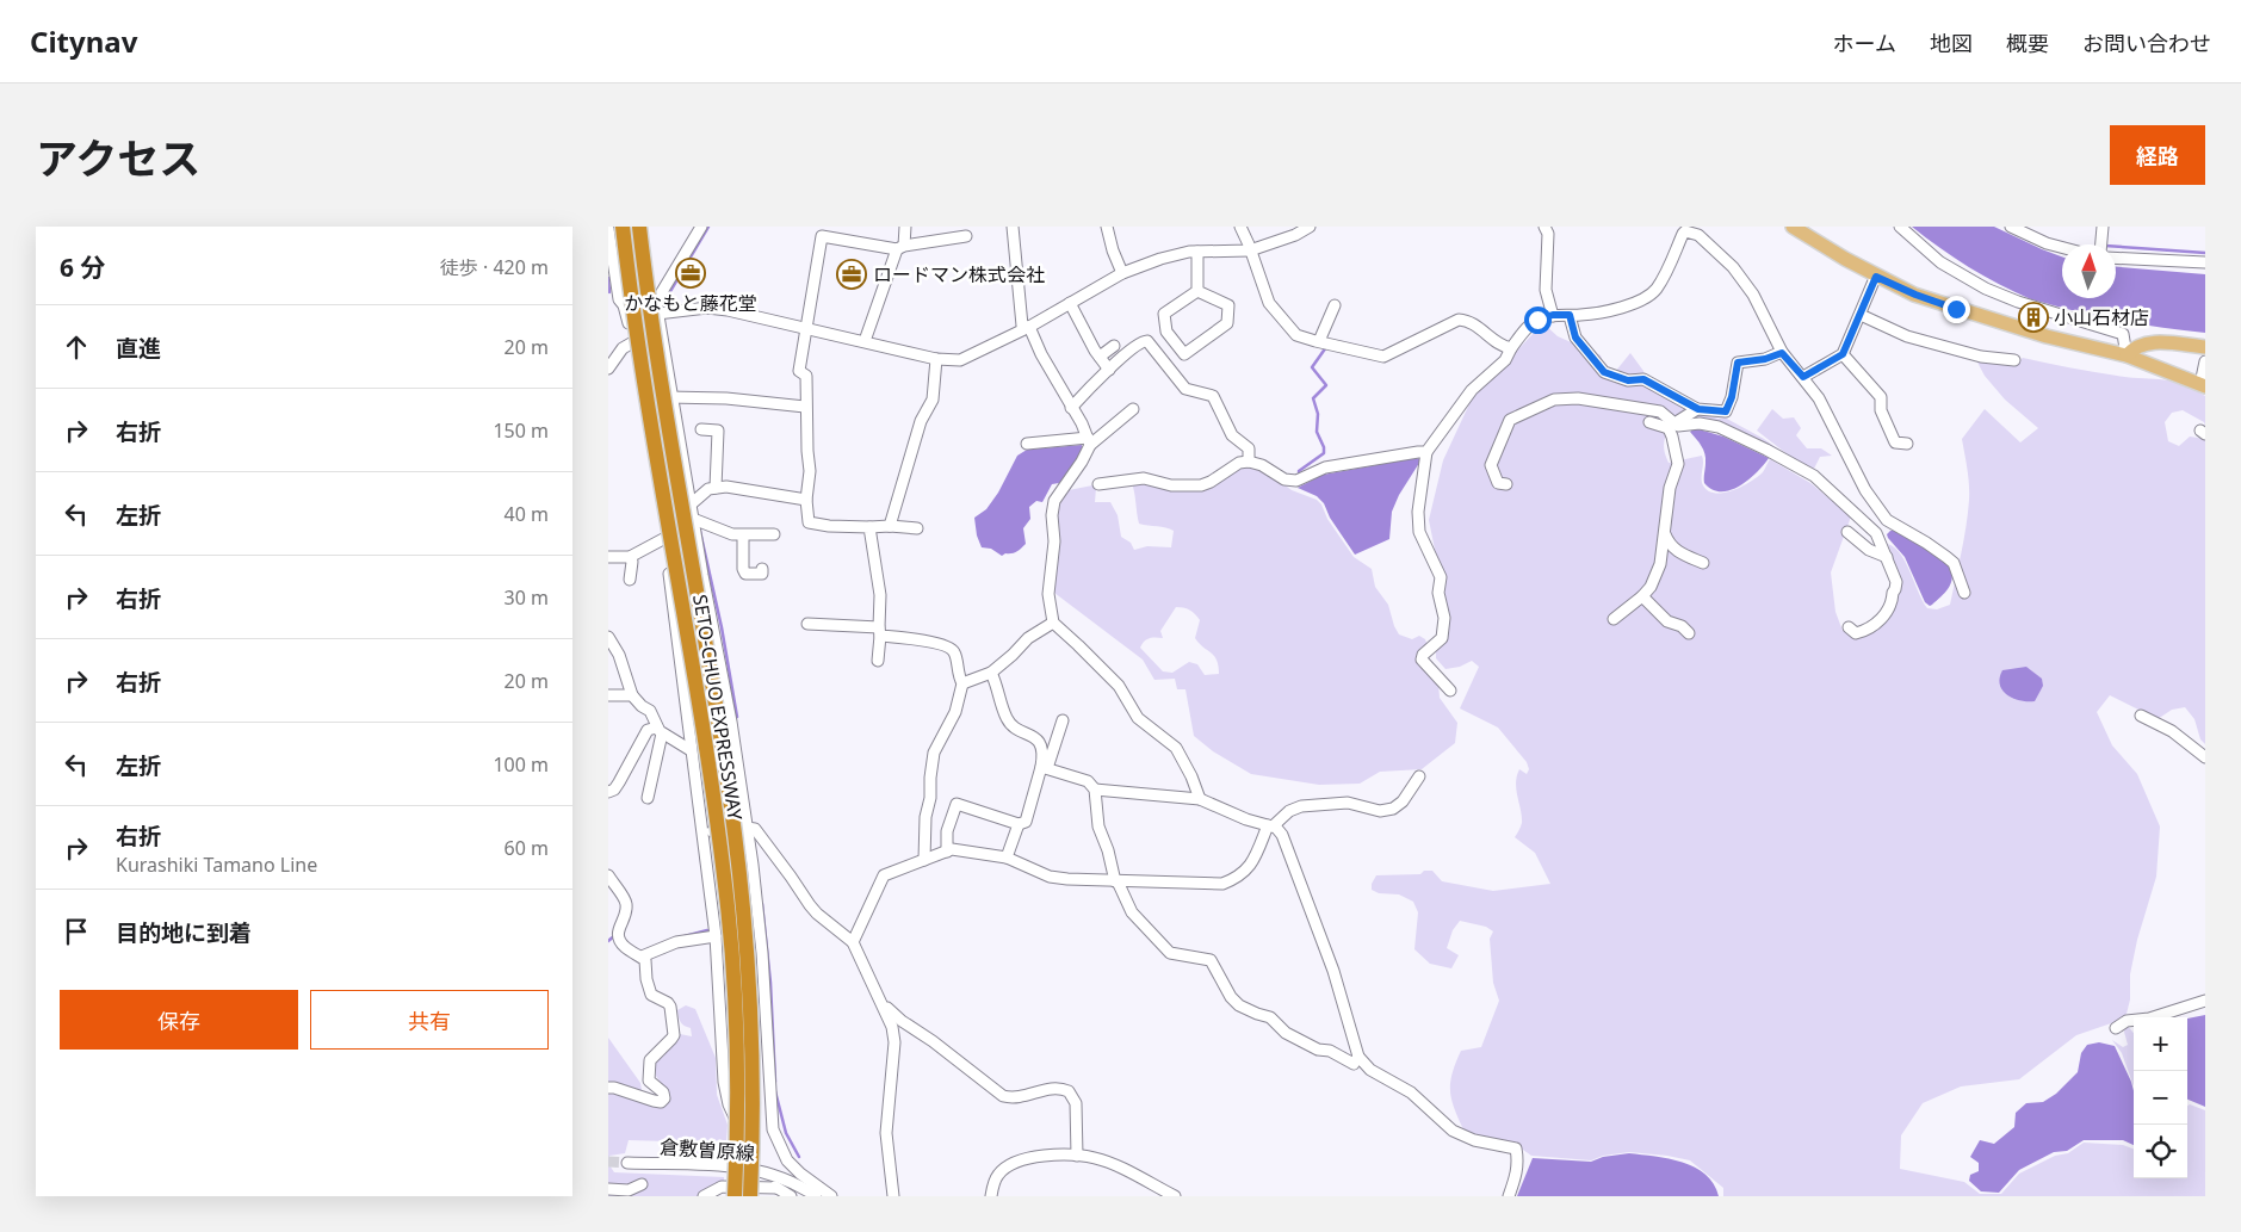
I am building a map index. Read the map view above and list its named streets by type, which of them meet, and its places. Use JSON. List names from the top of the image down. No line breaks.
{"streets":{"highway":["SETO-CHUO EXPRESSWAY"],"street":["倉敷曽原線"]},"places":{"office":["かなもと藤花堂","ロードマン株式会社"],"building":["小山石材店"]},"north":"top","page":{"header":"Citynav","nav":["ホーム","地図","概要","お問い合わせ"],"title":"アクセス","buttons":["経路",["保存","共有"]],"heading":["6 分","徒歩 · 420 m"],"list":[["直進","20 m"],["右折","150 m"],["左折","40 m"],["右折","30 m"],["右折","20 m"],["左折","100 m"],["右折","Kurashiki Tamano Line","60 m"],"目的地に到着"],"map_buttons":["+","−"]}}
